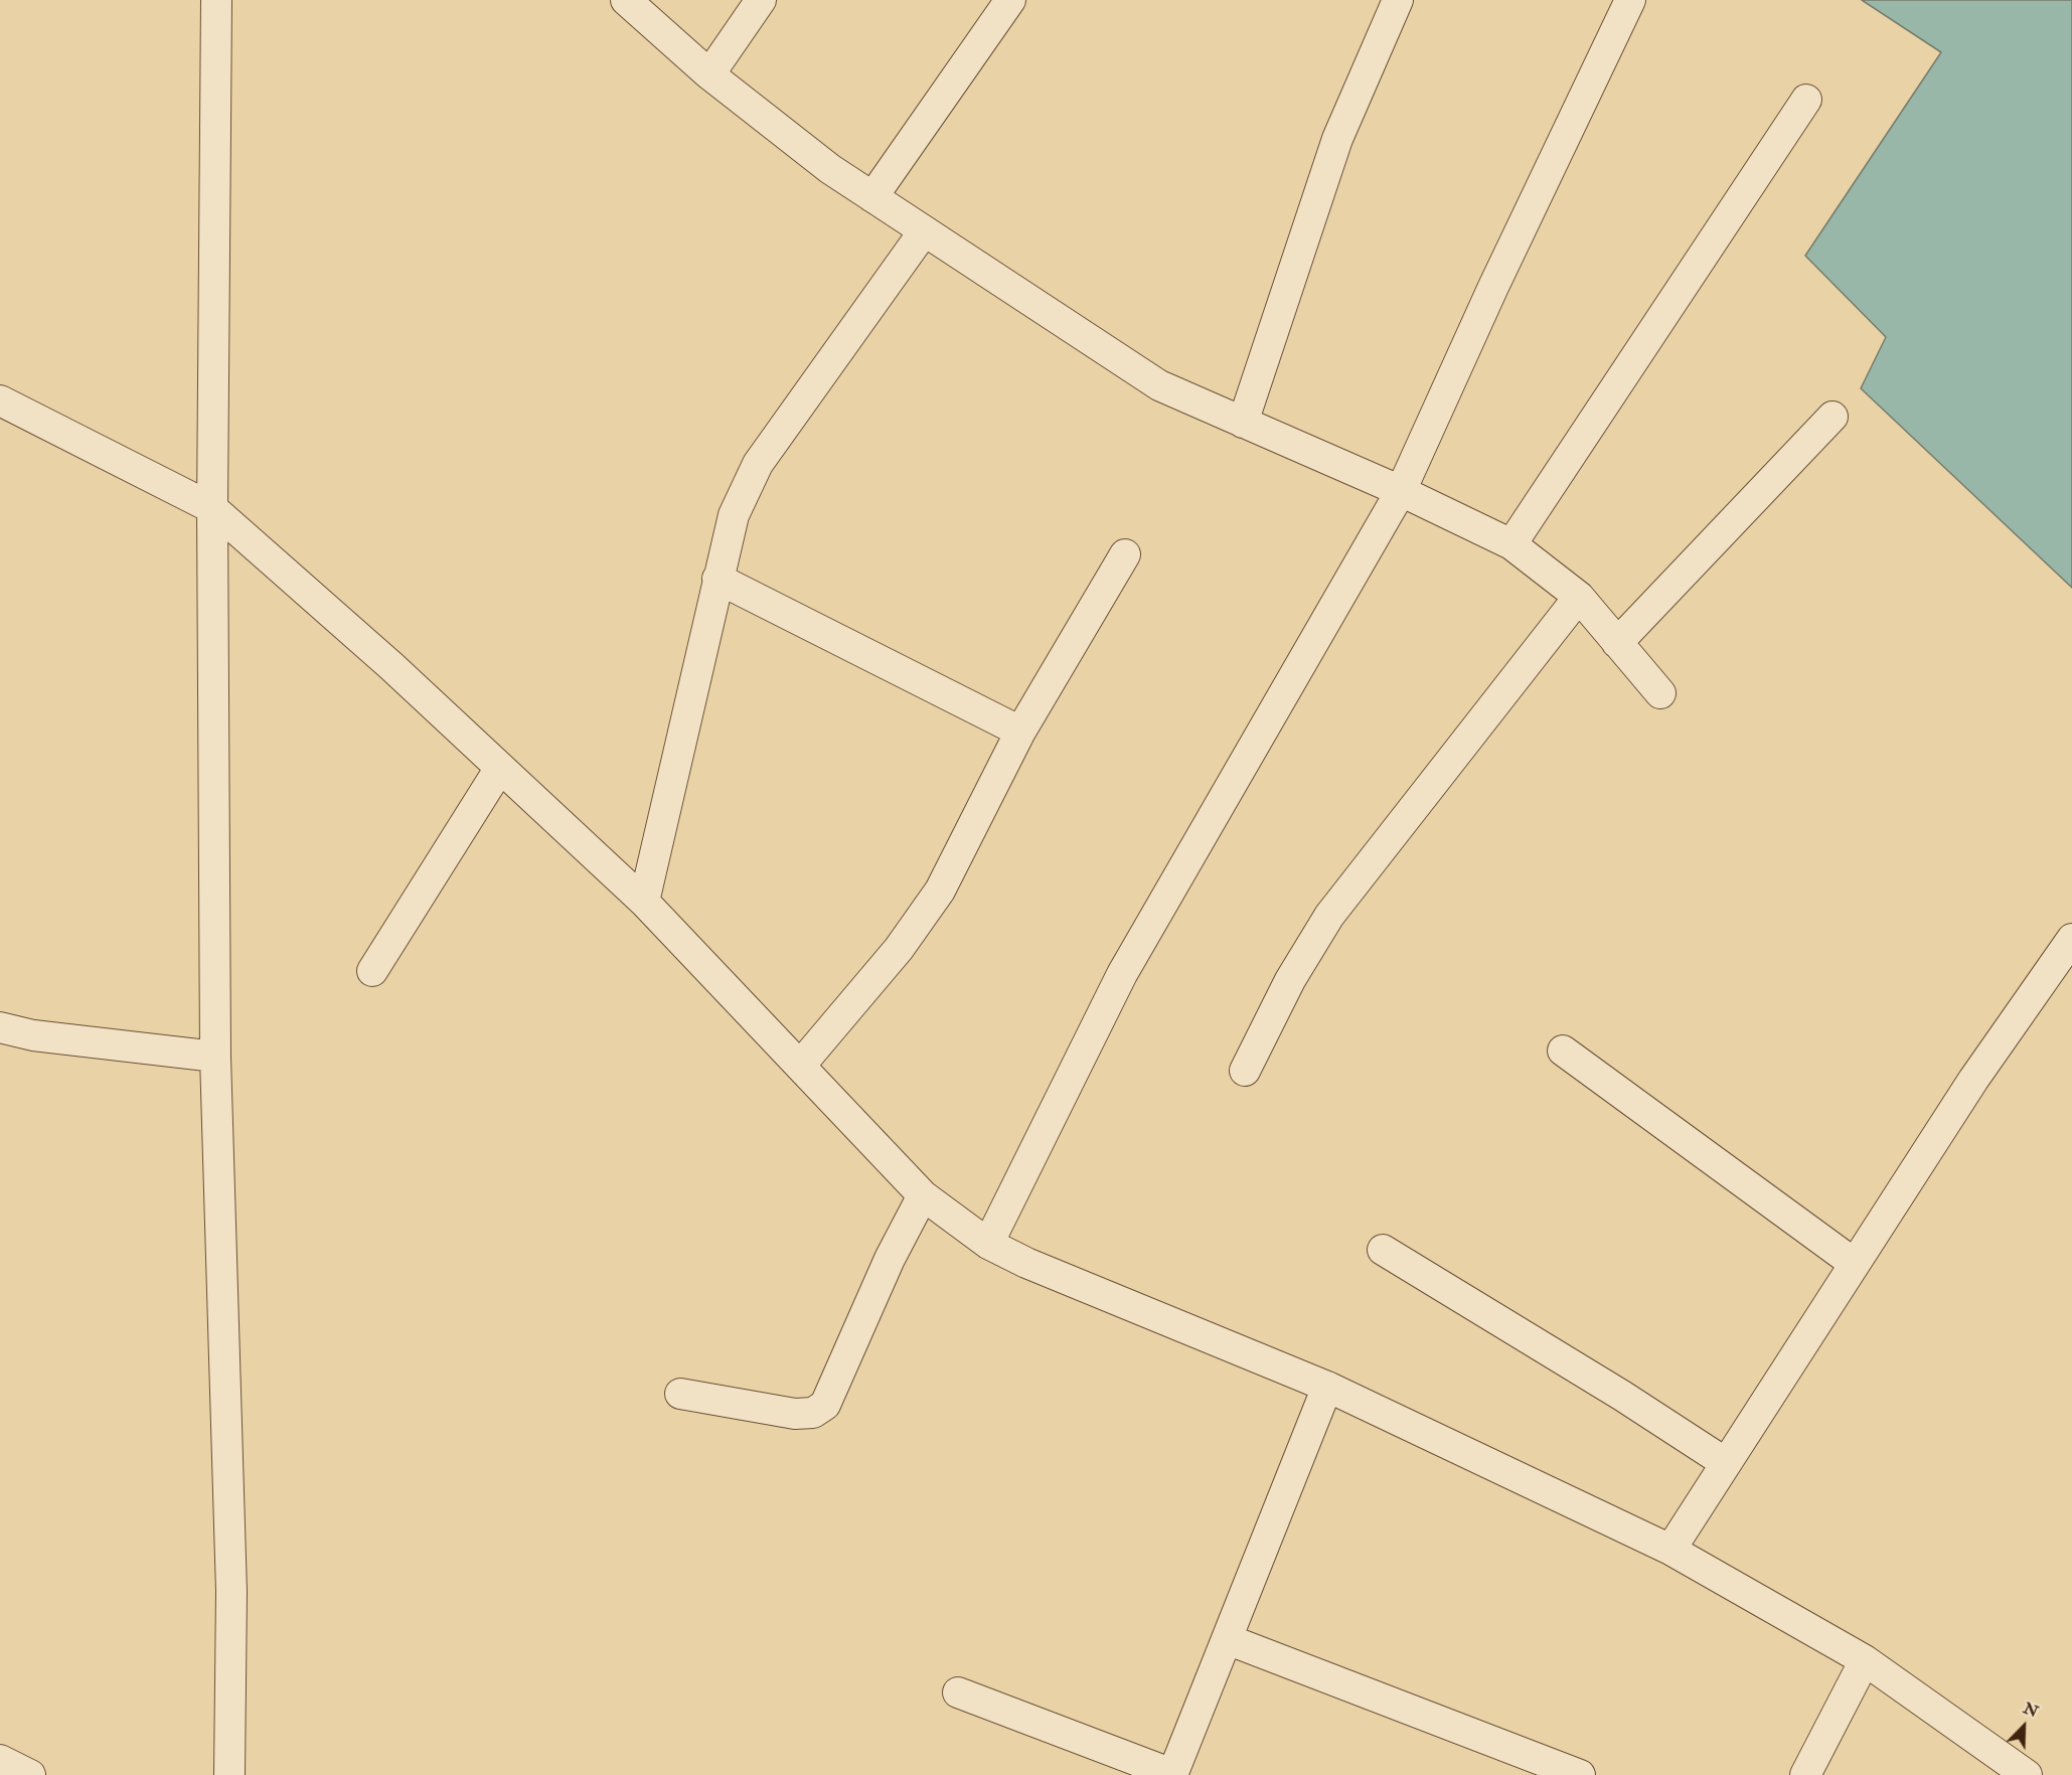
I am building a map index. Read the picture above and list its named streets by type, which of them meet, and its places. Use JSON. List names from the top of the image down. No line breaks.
{"north":"top right"}
